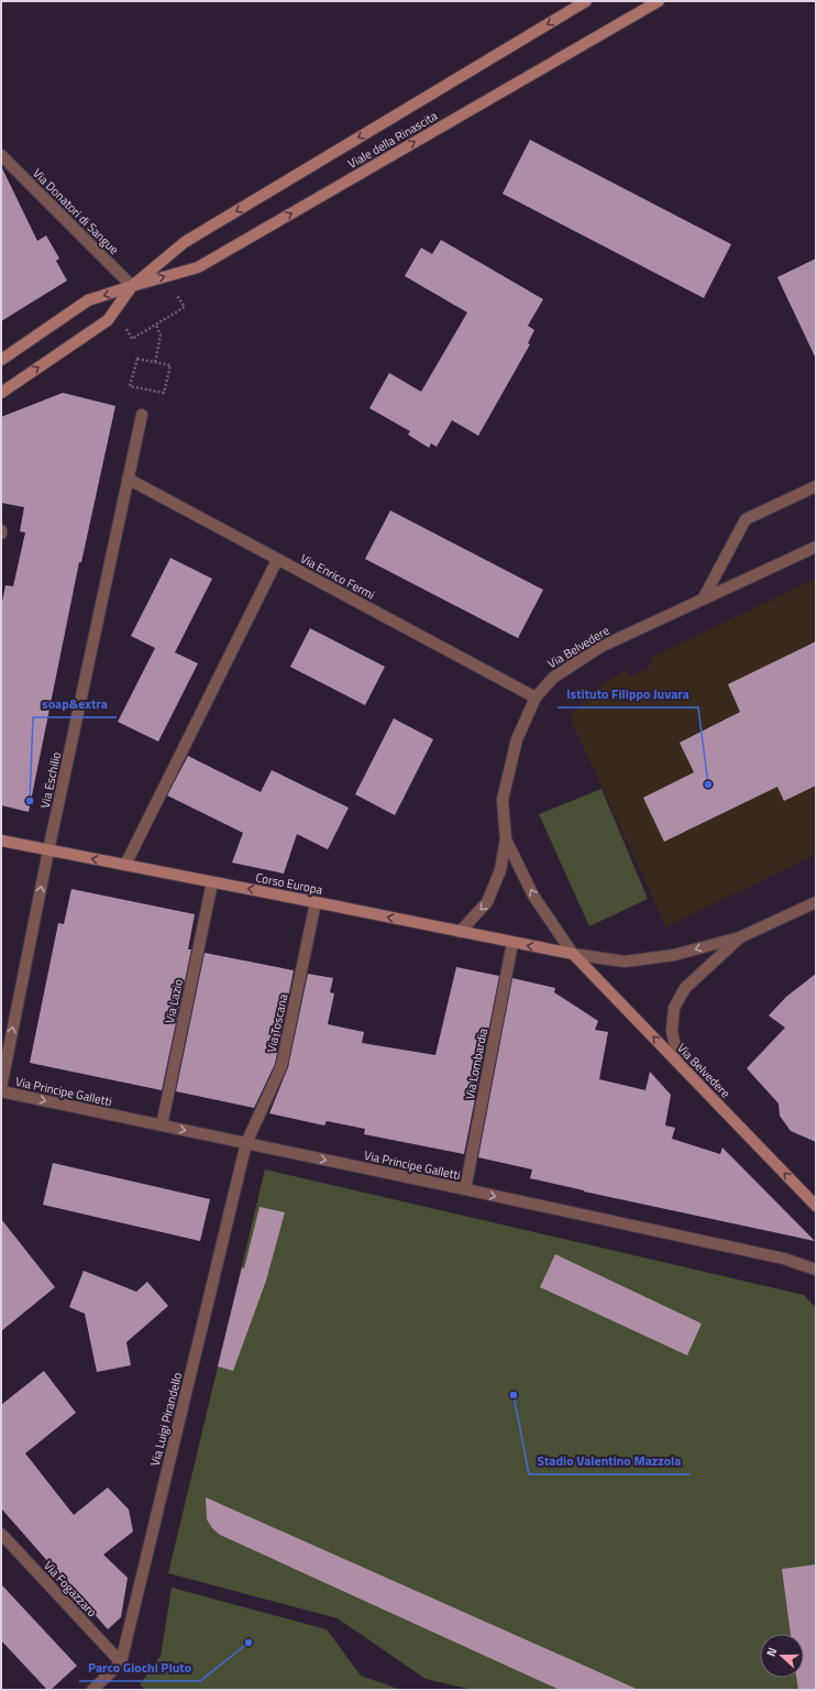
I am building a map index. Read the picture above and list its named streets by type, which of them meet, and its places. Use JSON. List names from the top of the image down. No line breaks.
{"streets":{"street":["Viale della Rinascita","Via Donatori di Sangue","Via Enrico Fermi","Via Belvedere","Via Eschilio","Corso Europa","Via Lazio","Via Toscana","Via Lombardia","Via Principe Galletti","Via Luigi Pirandello","Via Fogazzaro"]},"crossings":[["Viale della Rinascita","Via Donatori di Sangue"],["Via Enrico Fermi","Via Belvedere"],["Via Enrico Fermi","Via Eschilio"],["Via Belvedere","Corso Europa"],["Via Eschilio","Corso Europa"],["Corso Europa","Via Lazio"],["Corso Europa","Via Toscana"],["Corso Europa","Via Lombardia"],["Via Lazio","Via Principe Galletti"],["Via Toscana","Via Principe Galletti"],["Via Toscana","Via Luigi Pirandello"],["Via Lombardia","Via Principe Galletti"],["Via Principe Galletti","Via Luigi Pirandello"],["Via Luigi Pirandello","Via Fogazzaro"]],"one_way":["Via Belvedere","Via Eschilio","Corso Europa","Via Principe Galletti"],"places":["Istituto Filippo Juvara","soap&extra","Stadio Valentino Mazzola","Parco Giochi Pluto"],"north":"left"}
